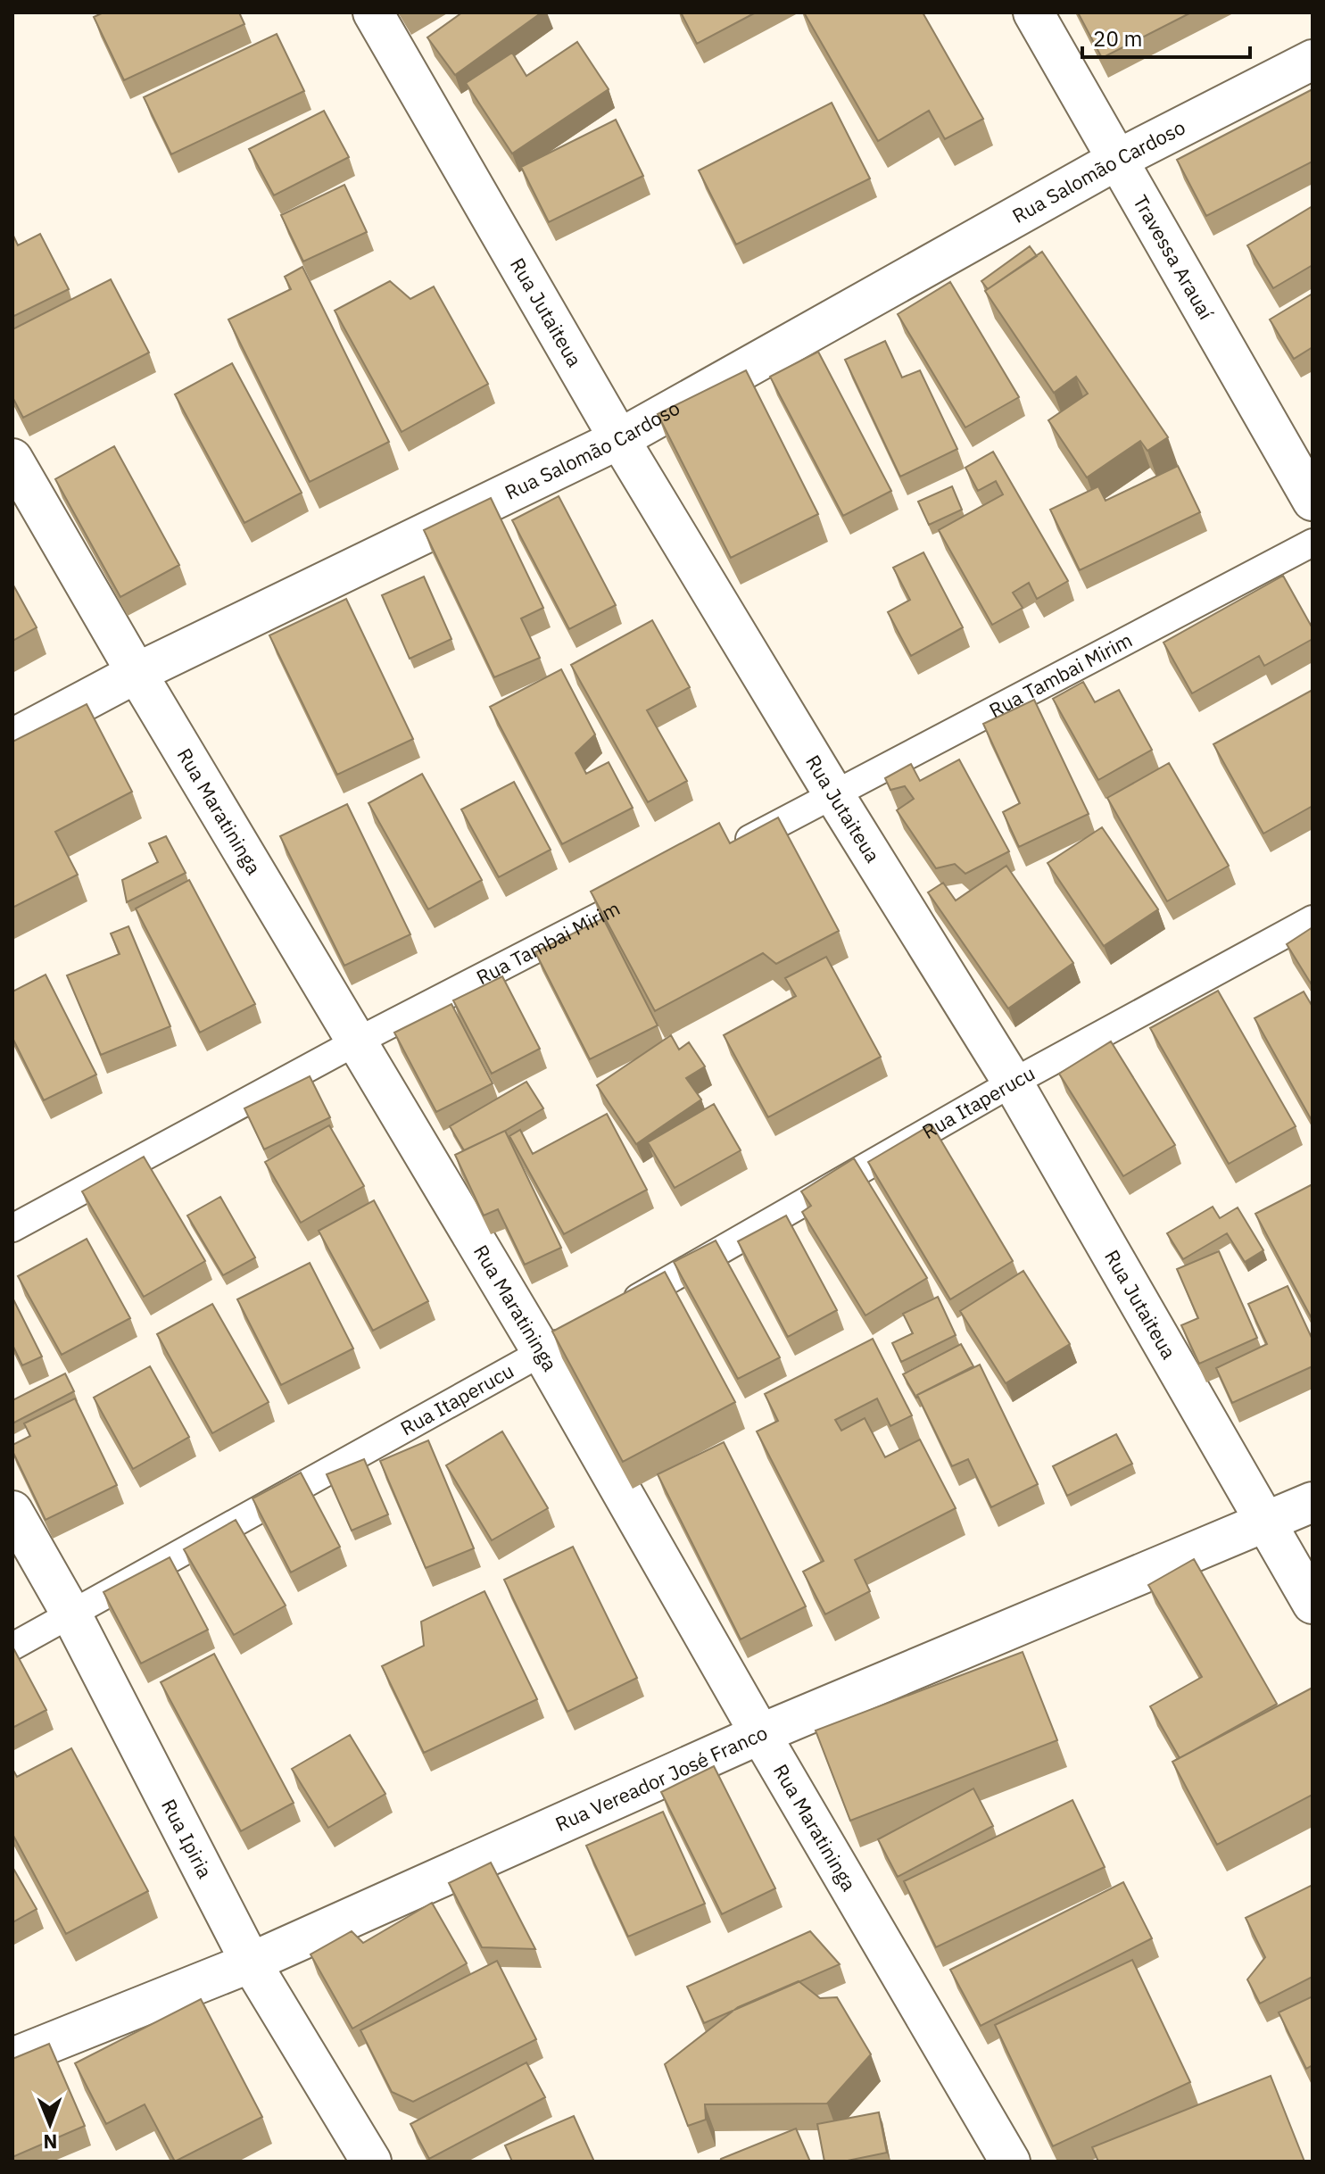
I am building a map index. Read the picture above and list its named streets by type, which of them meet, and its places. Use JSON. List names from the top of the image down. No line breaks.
{"streets":{"street":["Rua Salomão Cardoso","Travessa Arauaí","Rua Jutaiteua","Rua Maratininga","Rua Vereador José Franco","Rua Ipiria"],"lane":["Rua Tambai Mirim","Rua Itaperucu"]},"crossings":[["Rua Salomão Cardoso","Travessa Arauaí"],["Rua Salomão Cardoso","Rua Jutaiteua"],["Rua Salomão Cardoso","Rua Maratininga"],["Rua Jutaiteua","Rua Tambai Mirim"],["Rua Jutaiteua","Rua Itaperucu"],["Rua Jutaiteua","Rua Vereador José Franco"],["Rua Tambai Mirim","Rua Maratininga"],["Rua Maratininga","Rua Itaperucu"],["Rua Maratininga","Rua Vereador José Franco"],["Rua Itaperucu","Rua Ipiria"],["Rua Vereador José Franco","Rua Ipiria"]],"scale_bar":"20 m","north":"bottom"}
